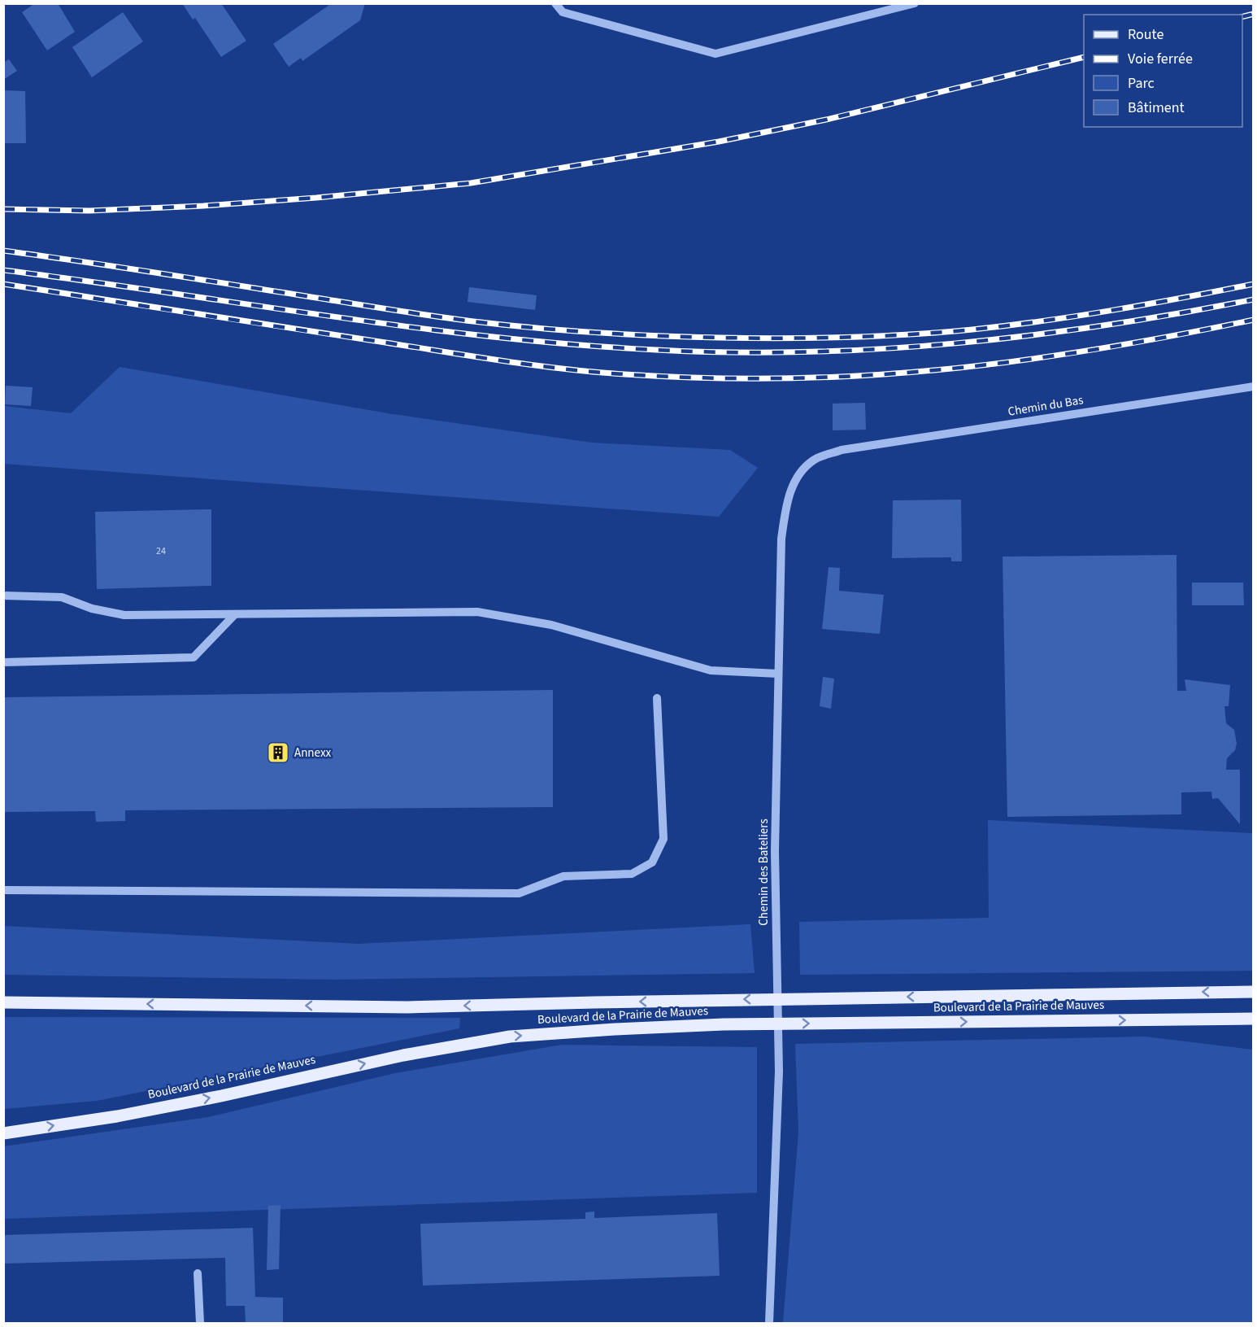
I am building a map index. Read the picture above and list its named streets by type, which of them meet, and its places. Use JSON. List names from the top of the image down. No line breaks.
{"streets":{"main road":["Boulevard de la Prairie de Mauves"],"street":["Chemin du Bas","Chemin des Bateliers"]},"crossings":[["Chemin du Bas","Chemin des Bateliers"]],"places":{"building":["Annexx"]},"house_numbers":["24"],"legend":["Route","Voie ferrée","Parc","Bâtiment"]}
